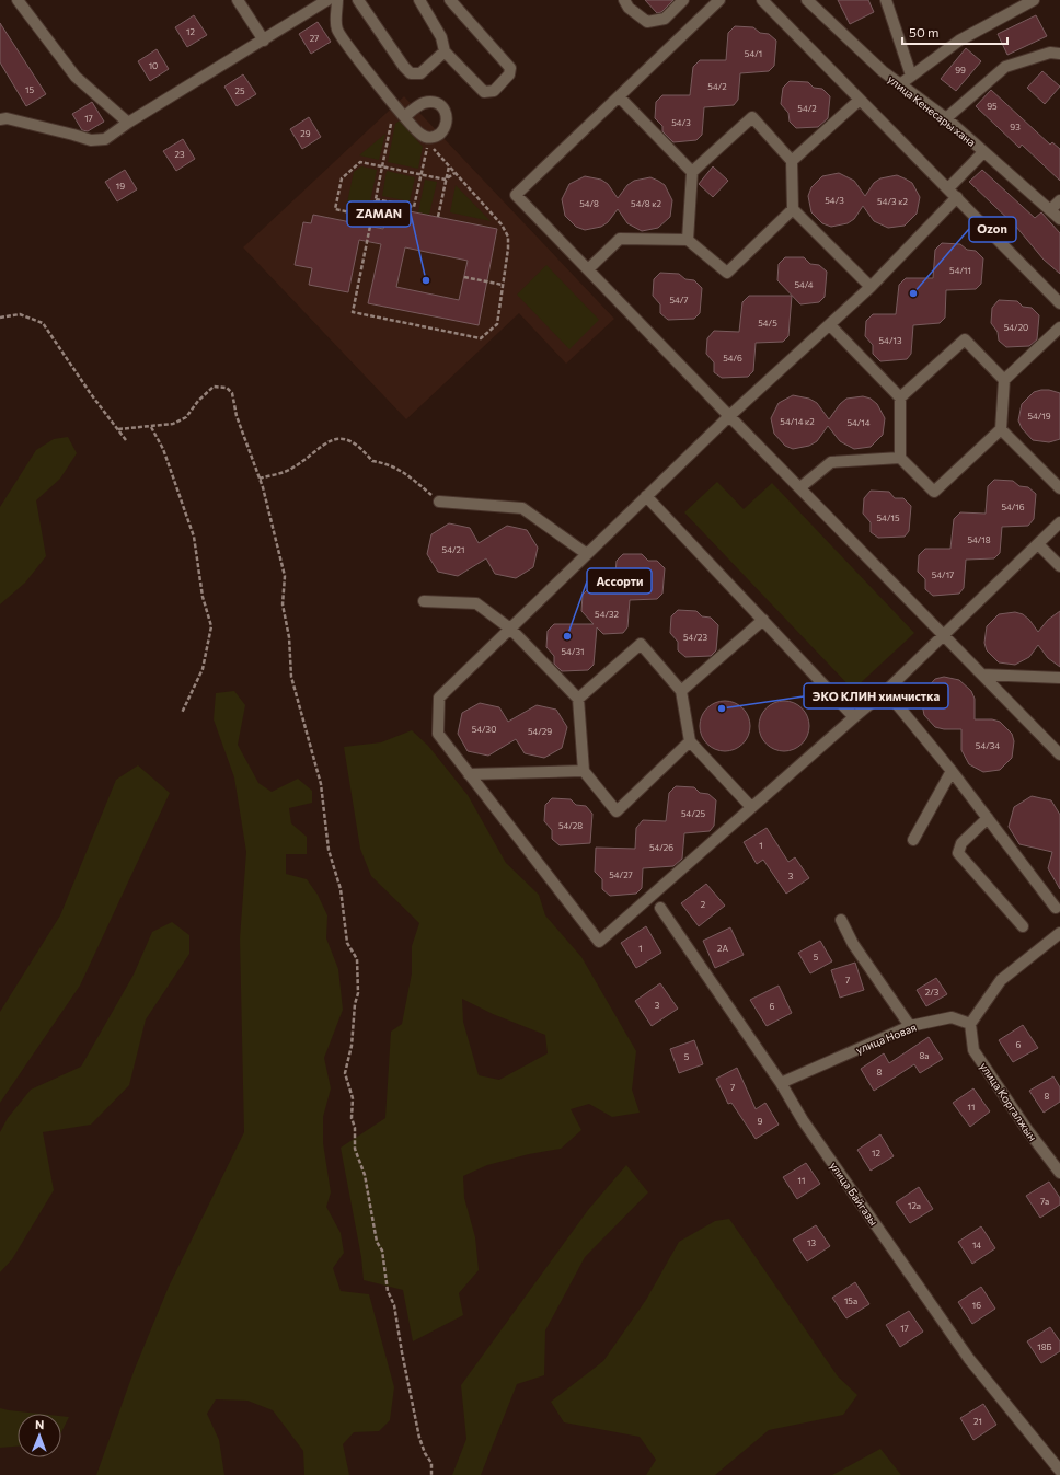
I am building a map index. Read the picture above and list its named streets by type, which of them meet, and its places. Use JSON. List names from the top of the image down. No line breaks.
{"streets":{"street":["улица Кенесары хана","улица Новая","улица Коргалжын","улица Байгазы"]},"crossings":[["улица Новая","улица Коргалжын"],["улица Новая","улица Байгазы"]],"places":["ZAMAN","Ozon","Ассорти","ЭКО КЛИН химчистка"],"house_numbers":["12","27","54/1","10","99","54/2","15","25","95","54/2","17","54/3","93","29","23","19","54/3","54/3 к2","54/8","54/8 к2","54/11","54/4","54/7","54/5","54/20","54/13","54/6","54/19","54/14 к2","54/14","54/16","54/15","54/18","54/21","54/17","54/32","54/23","54/31","54/30","54/29","54/34","54/25","54/28","1","54/26","54/27","3","2","1","2А","5","7","2/3","3","6","6","8а","5","8","7","8","11","9","12","11","7а","12а","13","14","15а","16","17","18Б","21"],"scale_bar":"50 m","north":"top"}
